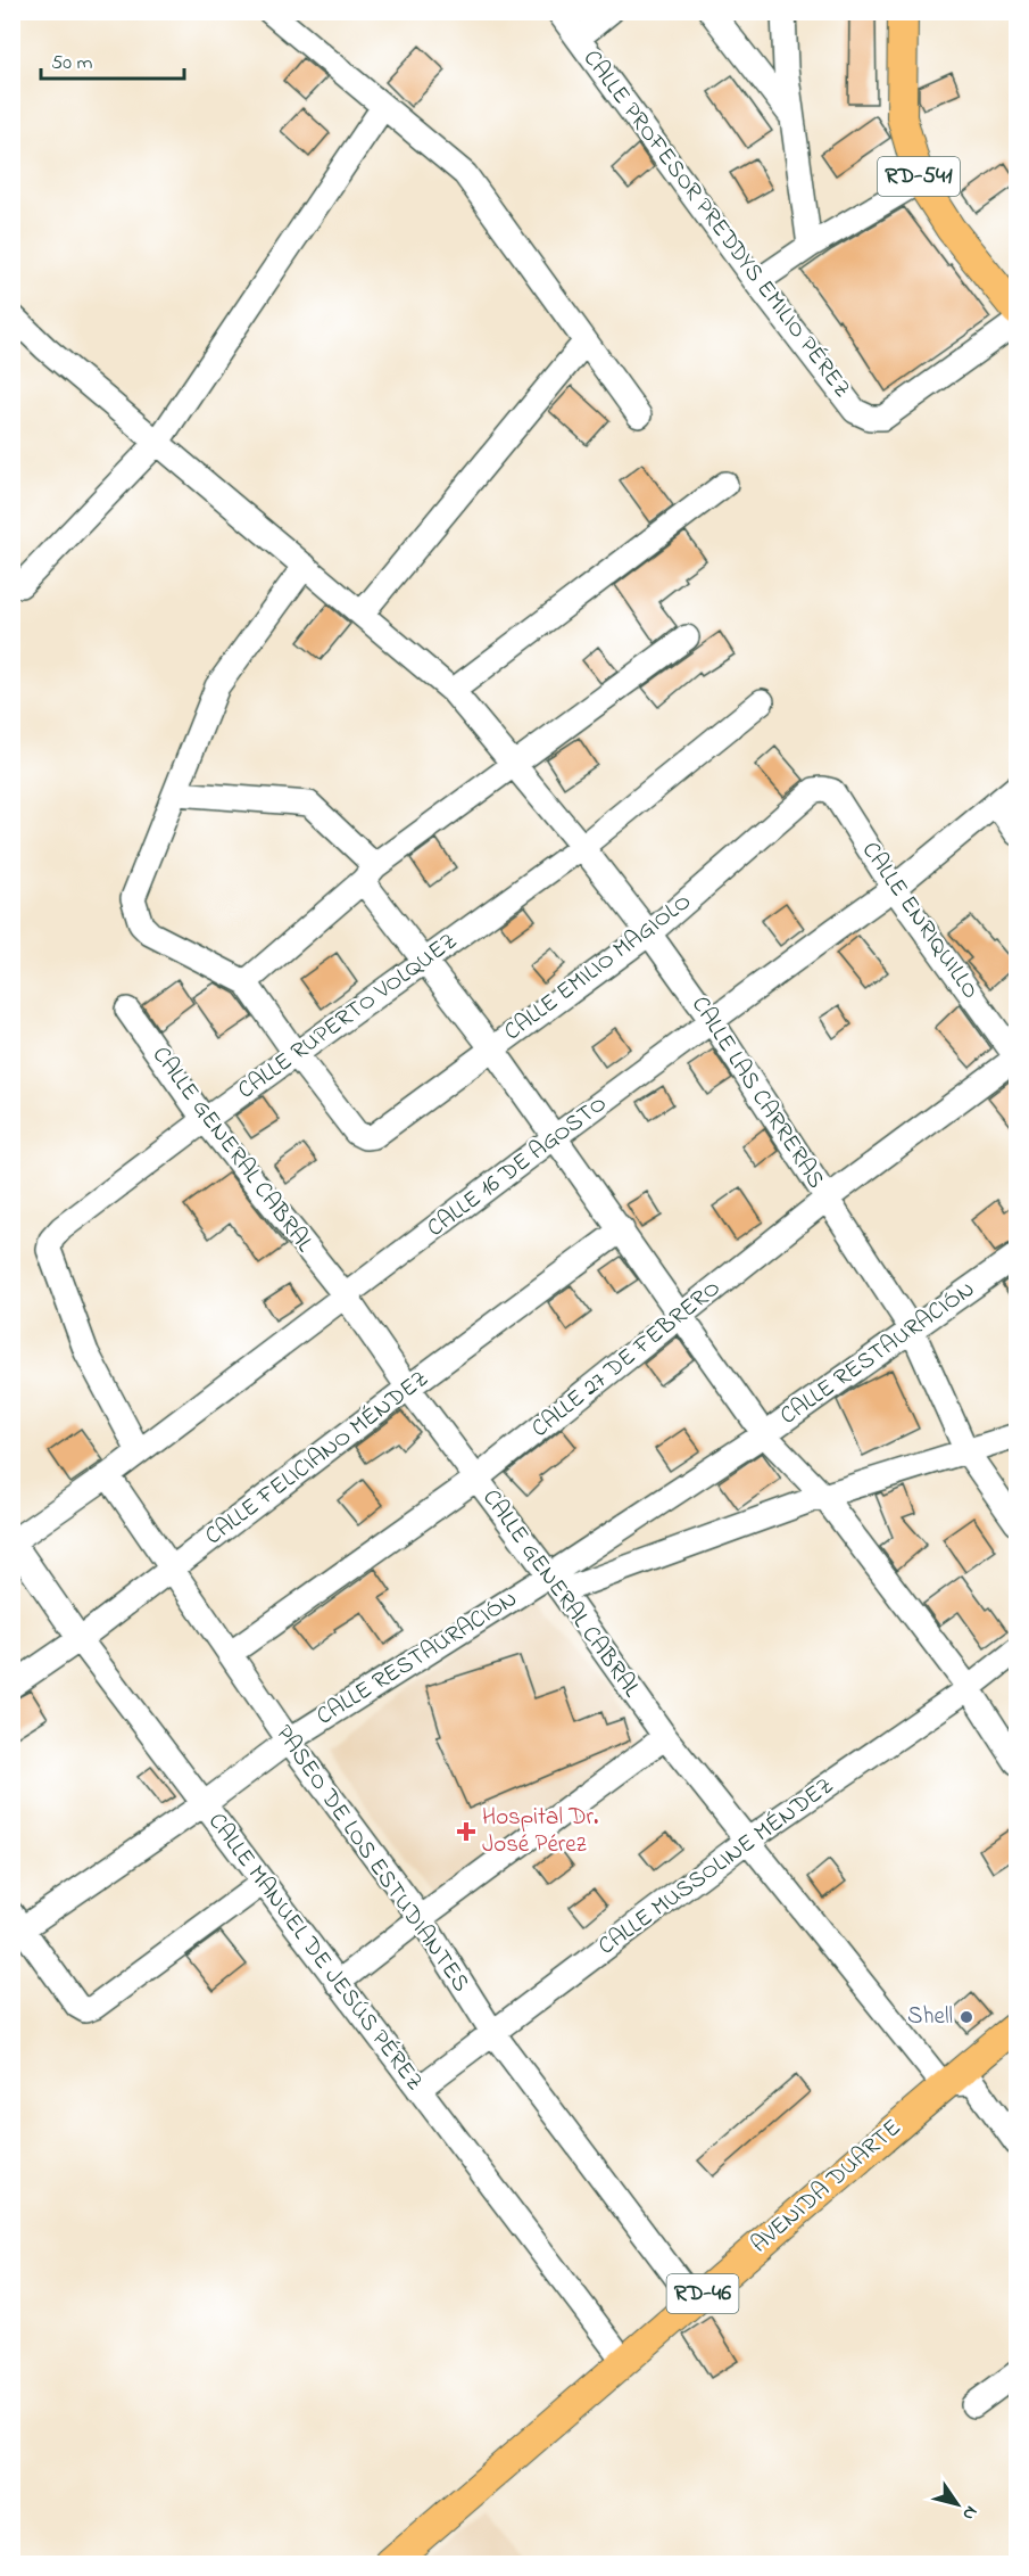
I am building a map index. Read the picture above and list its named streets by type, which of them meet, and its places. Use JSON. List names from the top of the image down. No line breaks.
{"streets":{"main road":["RD-541","AVENIDA DUARTE","RD-46"],"street":["CALLE PROFESOR PREDDYS EMILIO PÉREZ","CALLE ENRIQUILLO","CALLE EMILIO MAGIOLO","CALLE RUPERTO VOLQUEZ","CALLE LAS CARRERAS","CALLE GENERAL CABRAL","CALLE 16 DE AGOSTO","CALLE RESTAURACIÓN","CALLE 27 DE FEBRERO","CALLE FELICIANO MÉNDEZ","PASEO DE LOS ESTUDIANTES","CALLE MUSSOLINE MÉNDEZ","CALLE MANUEL DE JESÚS PÉREZ"]},"crossings":[["CALLE ENRIQUILLO","CALLE EMILIO MAGIOLO"],["CALLE ENRIQUILLO","CALLE 16 DE AGOSTO"],["CALLE ENRIQUILLO","CALLE 27 DE FEBRERO"],["CALLE EMILIO MAGIOLO","CALLE RUPERTO VOLQUEZ"],["CALLE EMILIO MAGIOLO","CALLE LAS CARRERAS"],["CALLE RUPERTO VOLQUEZ","CALLE LAS CARRERAS"],["CALLE RUPERTO VOLQUEZ","CALLE GENERAL CABRAL"],["CALLE RUPERTO VOLQUEZ","CALLE 16 DE AGOSTO"],["CALLE LAS CARRERAS","CALLE 16 DE AGOSTO"],["CALLE LAS CARRERAS","CALLE RESTAURACIÓN"],["CALLE LAS CARRERAS","CALLE 27 DE FEBRERO"],["CALLE GENERAL CABRAL","CALLE 16 DE AGOSTO"],["CALLE GENERAL CABRAL","CALLE RESTAURACIÓN"],["CALLE GENERAL CABRAL","CALLE 27 DE FEBRERO"],["CALLE GENERAL CABRAL","CALLE FELICIANO MÉNDEZ"],["CALLE GENERAL CABRAL","CALLE MUSSOLINE MÉNDEZ"],["CALLE GENERAL CABRAL","AVENIDA DUARTE"],["CALLE 16 DE AGOSTO","PASEO DE LOS ESTUDIANTES"],["CALLE 16 DE AGOSTO","CALLE MANUEL DE JESÚS PÉREZ"],["CALLE RESTAURACIÓN","PASEO DE LOS ESTUDIANTES"],["CALLE RESTAURACIÓN","CALLE MANUEL DE JESÚS PÉREZ"],["CALLE 27 DE FEBRERO","PASEO DE LOS ESTUDIANTES"],["CALLE FELICIANO MÉNDEZ","PASEO DE LOS ESTUDIANTES"],["CALLE FELICIANO MÉNDEZ","CALLE MANUEL DE JESÚS PÉREZ"],["PASEO DE LOS ESTUDIANTES","CALLE MUSSOLINE MÉNDEZ"],["PASEO DE LOS ESTUDIANTES","AVENIDA DUARTE"],["CALLE MUSSOLINE MÉNDEZ","CALLE MANUEL DE JESÚS PÉREZ"],["CALLE MANUEL DE JESÚS PÉREZ","AVENIDA DUARTE"]],"places":{"health":["Hospital Dr. José Pérez"],"other":["Shell"]},"scale_bar":"50 m","north":"bottom right"}
